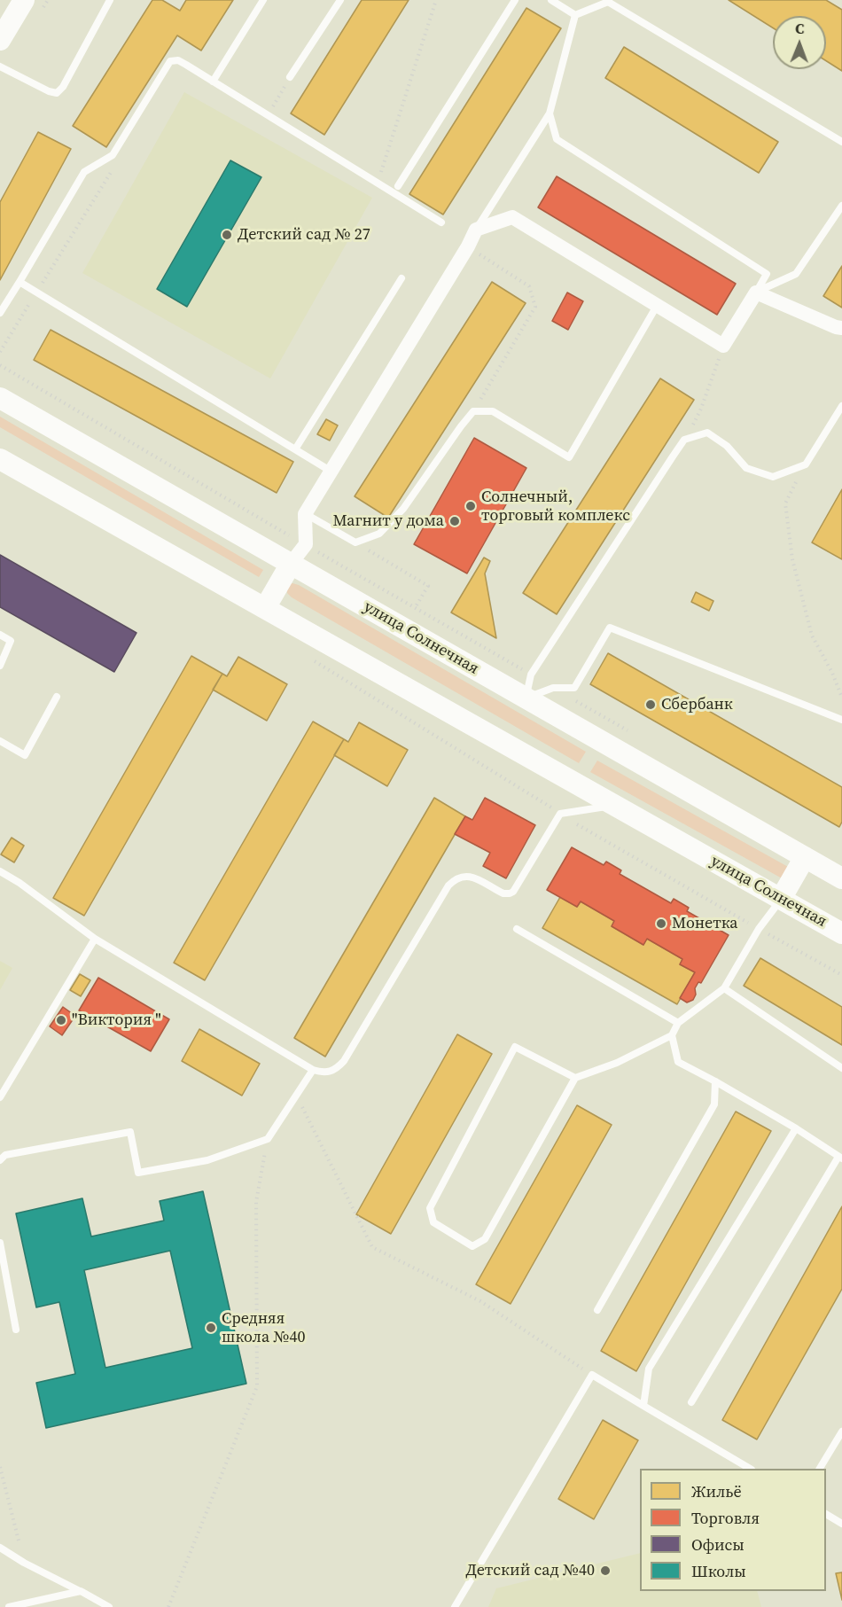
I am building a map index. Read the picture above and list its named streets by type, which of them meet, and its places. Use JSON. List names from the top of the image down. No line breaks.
{"streets":{"main road":["улица Солнечная"]},"places":["Детский сад № 27","Солнечный, торговый комплекс","Магнит у дома","Сбербанк","Монетка","\"Виктория \"","Средняя школа №40","Детский сад №40"],"legend":["Жильё","Торговля","Офисы","Школы"],"north":"top"}
